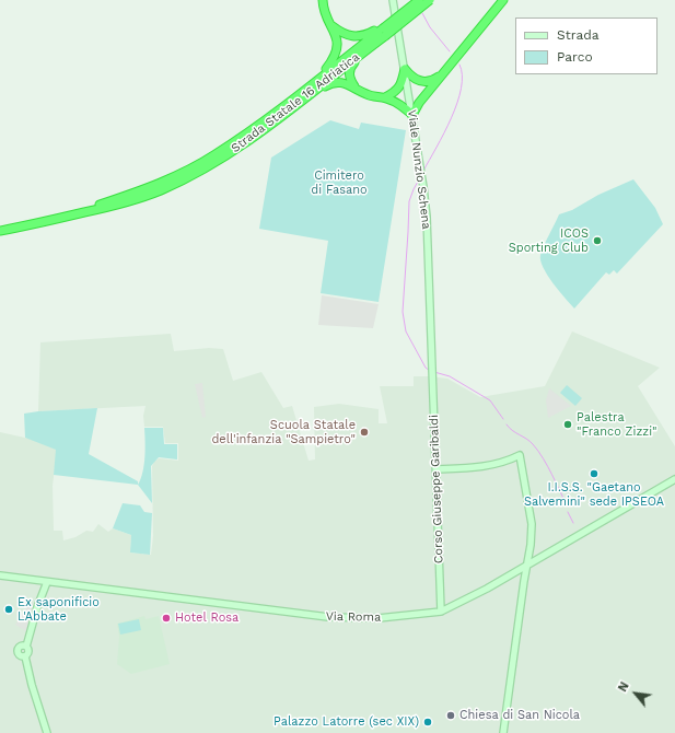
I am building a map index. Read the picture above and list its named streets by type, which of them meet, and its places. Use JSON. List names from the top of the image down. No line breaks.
{"streets":{"highway":["Strada Statale 16 Adriatica"],"street":["Viale Nunzio Schena","Corso Giuseppe Garibaldi","Via Roma"]},"crossings":[["Viale Nunzio Schena","Corso Giuseppe Garibaldi"],["Corso Giuseppe Garibaldi","Via Roma"]],"parks":["Cimitero di Fasano"],"places":["ICOS Sporting Club","Palestra \"Franco Zizzi\"","Scuola Statale dell'infanzia \"Sampietro\"","I.I.S.S. \"Gaetano Salvemini\" sede IPSEOA","Ex saponificio L'Abbate","Hotel Rosa","Chiesa di San Nicola","Palazzo Latorre (sec XIX)"],"legend":["Strada","Parco"],"north":"top left"}
